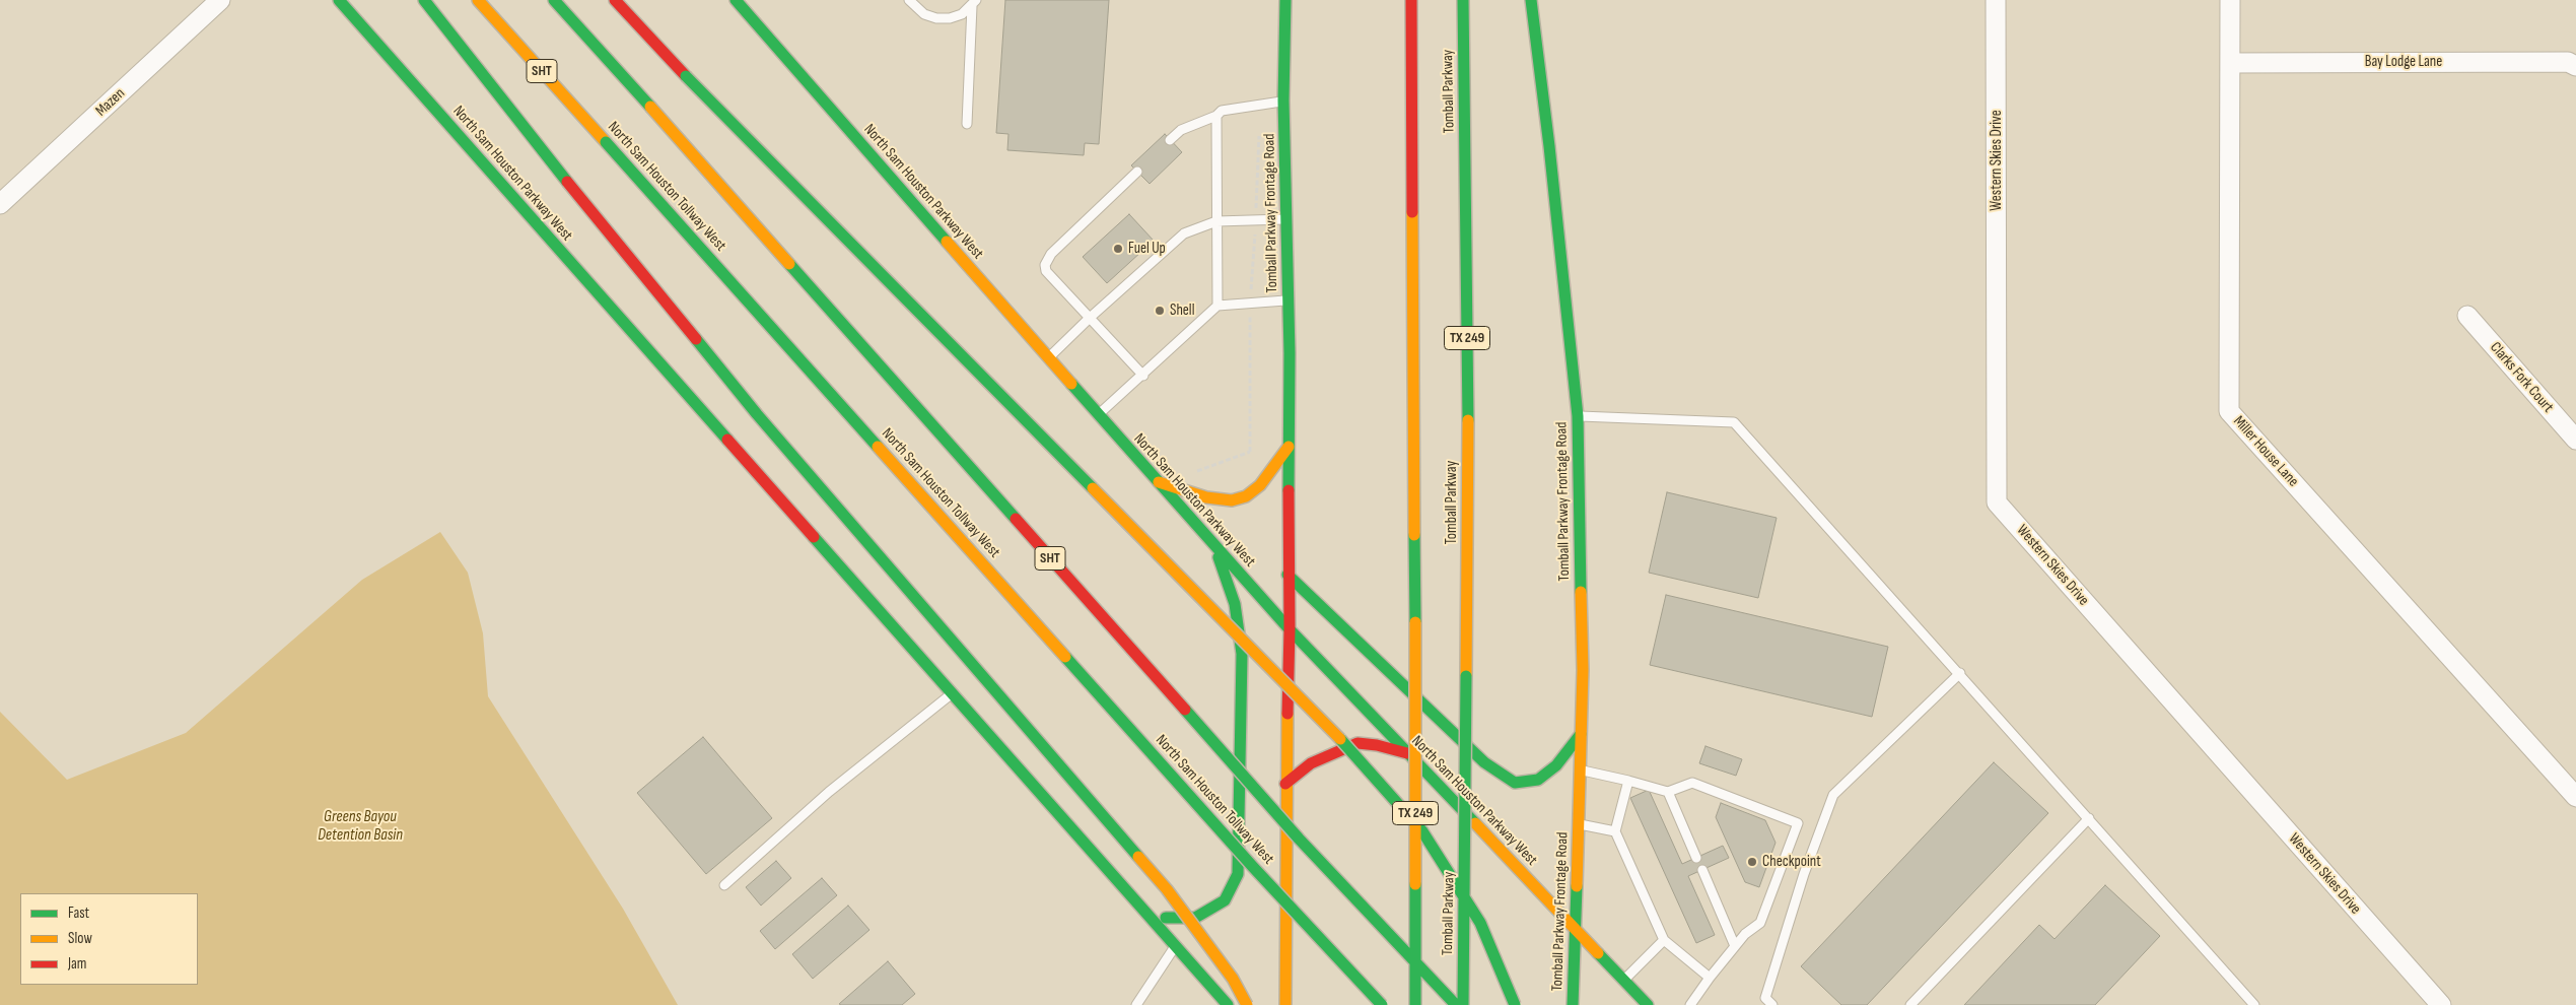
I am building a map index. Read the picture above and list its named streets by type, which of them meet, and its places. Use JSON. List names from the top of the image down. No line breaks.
{"streets":{"main road":["SHT","Tomball Parkway","North Sam Houston Parkway West","North Sam Houston Tollway West","Tomball Parkway Frontage Road","TX 249"],"street":["Bay Lodge Lane","Mazen","Western Skies Drive","Clarks Fork Court","Miller House Lane"]},"crossings":[["Bay Lodge Lane","Miller House Lane"],["North Sam Houston Parkway West","Tomball Parkway Frontage Road"]],"water":["Greens Bayou Detention Basin"],"places":["Fuel Up","Shell","Checkpoint"],"legend":["Fast","Slow","Jam"]}
